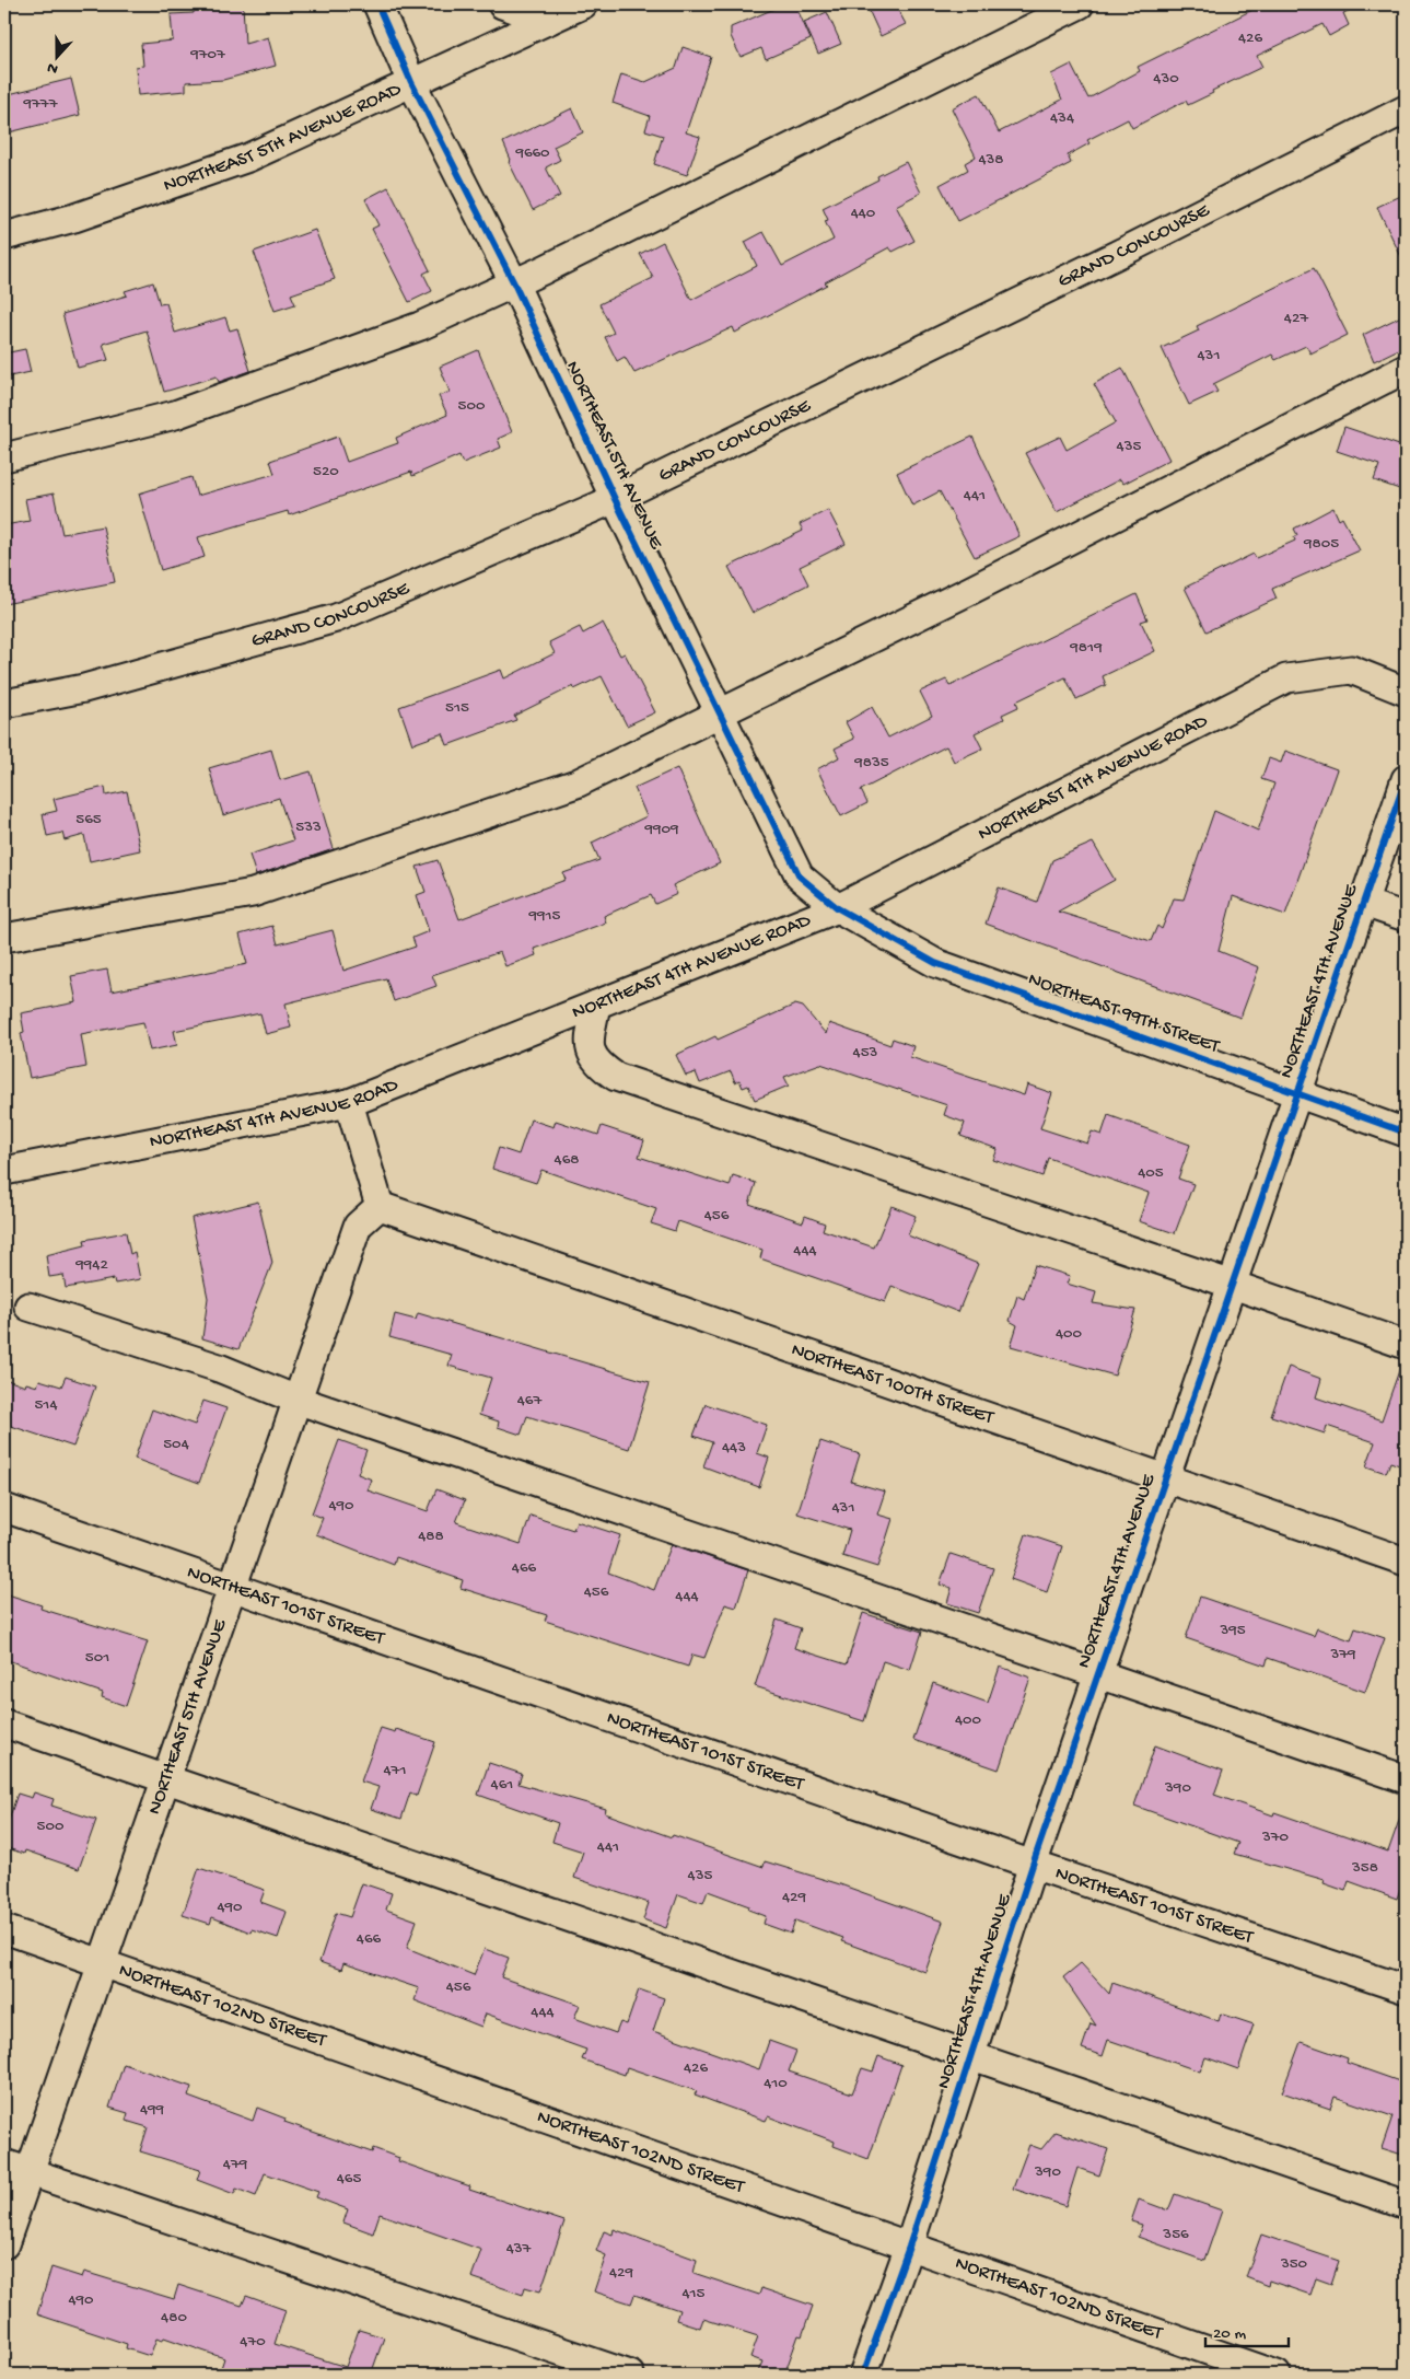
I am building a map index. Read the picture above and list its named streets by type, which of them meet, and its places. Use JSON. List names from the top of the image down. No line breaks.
{"streets":{"street":["NORTHEAST 5TH AVENUE ROAD","GRAND CONCOURSE","NORTHEAST 5TH AVENUE","NORTHEAST 4TH AVENUE ROAD","NORTHEAST 4TH AVENUE","NORTHEAST 99TH STREET","NORTHEAST 100TH STREET","NORTHEAST 101ST STREET","NORTHEAST 102ND STREET"]},"crossings":[["NORTHEAST 5TH AVENUE ROAD","NORTHEAST 5TH AVENUE"],["GRAND CONCOURSE","NORTHEAST 5TH AVENUE"],["NORTHEAST 5TH AVENUE","NORTHEAST 4TH AVENUE ROAD"],["NORTHEAST 5TH AVENUE","NORTHEAST 99TH STREET"],["NORTHEAST 5TH AVENUE","NORTHEAST 100TH STREET"],["NORTHEAST 5TH AVENUE","NORTHEAST 101ST STREET"],["NORTHEAST 5TH AVENUE","NORTHEAST 102ND STREET"],["NORTHEAST 4TH AVENUE ROAD","NORTHEAST 99TH STREET"],["NORTHEAST 4TH AVENUE","NORTHEAST 99TH STREET"],["NORTHEAST 4TH AVENUE","NORTHEAST 100TH STREET"],["NORTHEAST 4TH AVENUE","NORTHEAST 101ST STREET"],["NORTHEAST 4TH AVENUE","NORTHEAST 102ND STREET"]],"house_numbers":["426","9707","430","9777","434","9660","438","440","427","431","500","435","520","441","9805","9819","515","9835","565","533","9909","9915","453","468","405","456","444","9942","400","467","514","504","443","490","431","488","466","456","444","395","379","501","400","471","461","390","500","370","441","358","435","429","490","466","456","444","426","410","499","479","390","465","356","437","350","429","415","490","480","470"],"scale_bar":"20 m","north":"bottom"}
